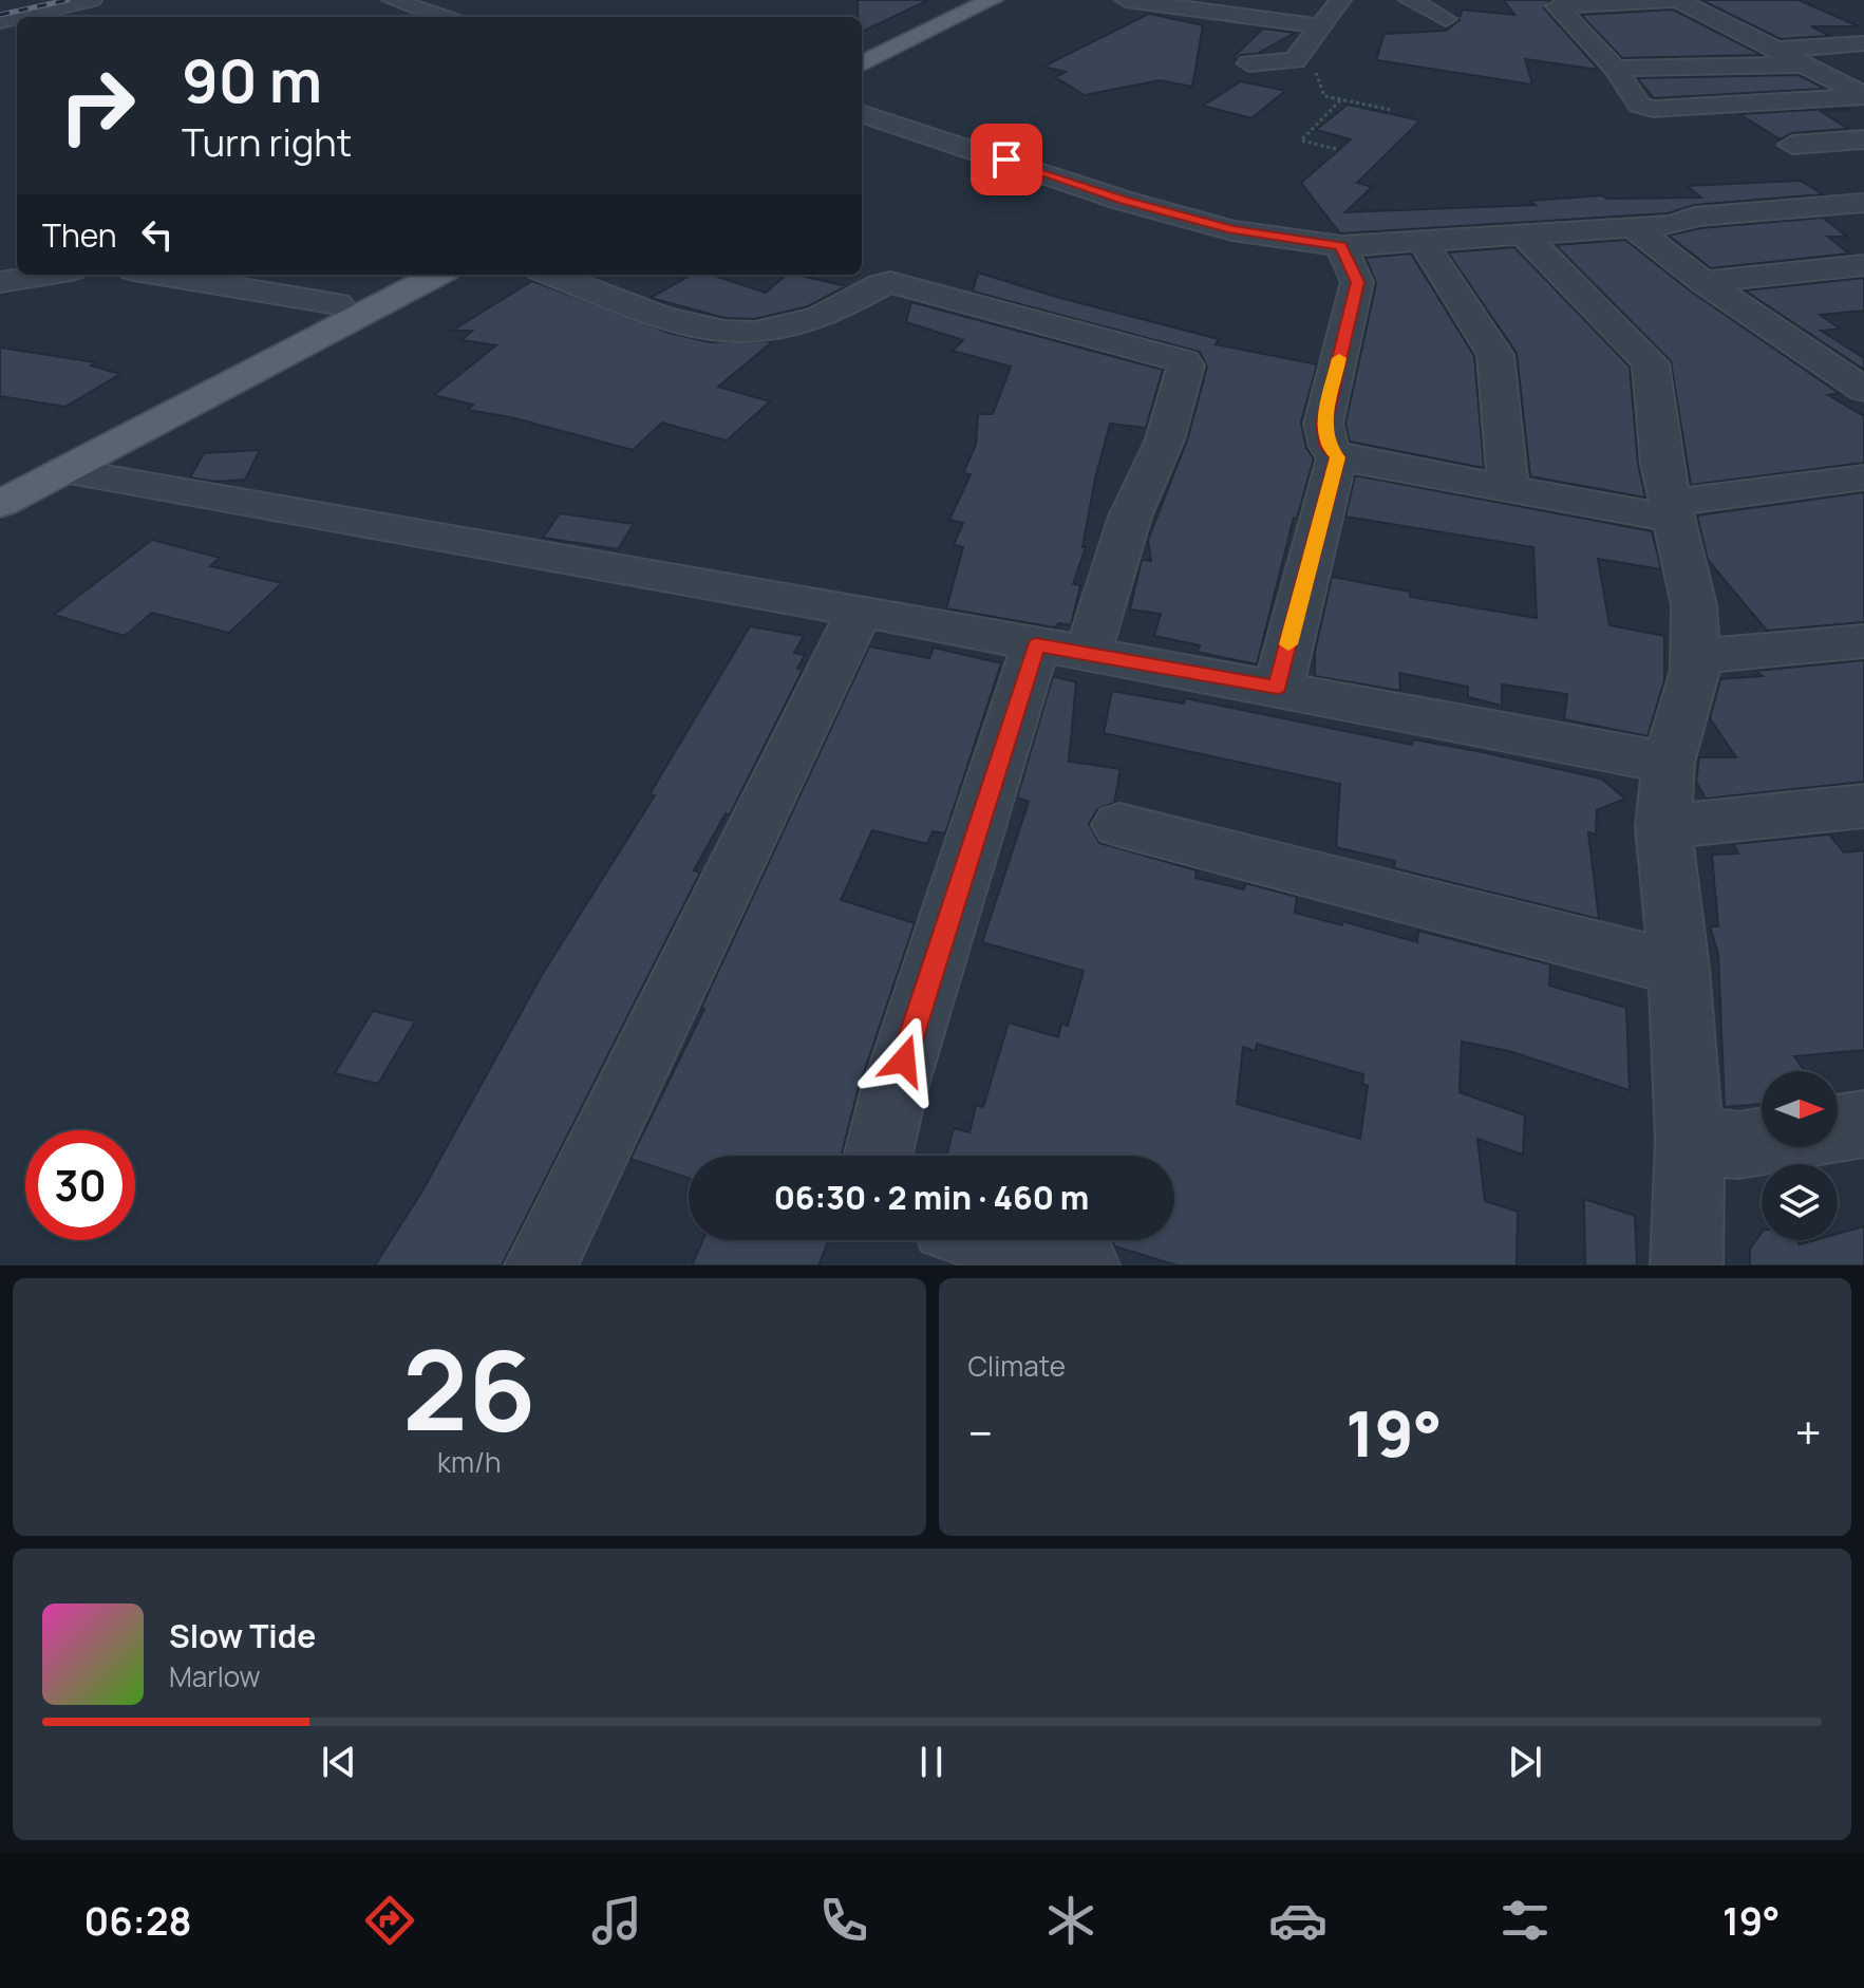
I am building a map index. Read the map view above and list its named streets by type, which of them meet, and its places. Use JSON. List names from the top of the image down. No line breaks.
{"north":"right","page":{"turn":["90 m","Turn right"],"then":"Then","limit":"30","trip":"06:30 · 2 min · 460 m","tile":[["26","km/h"],"Climate"],"heat":["−","19°","+"],"song":["Slow Tide","Marlow"],"tabs":["06:28","19°"]}}
